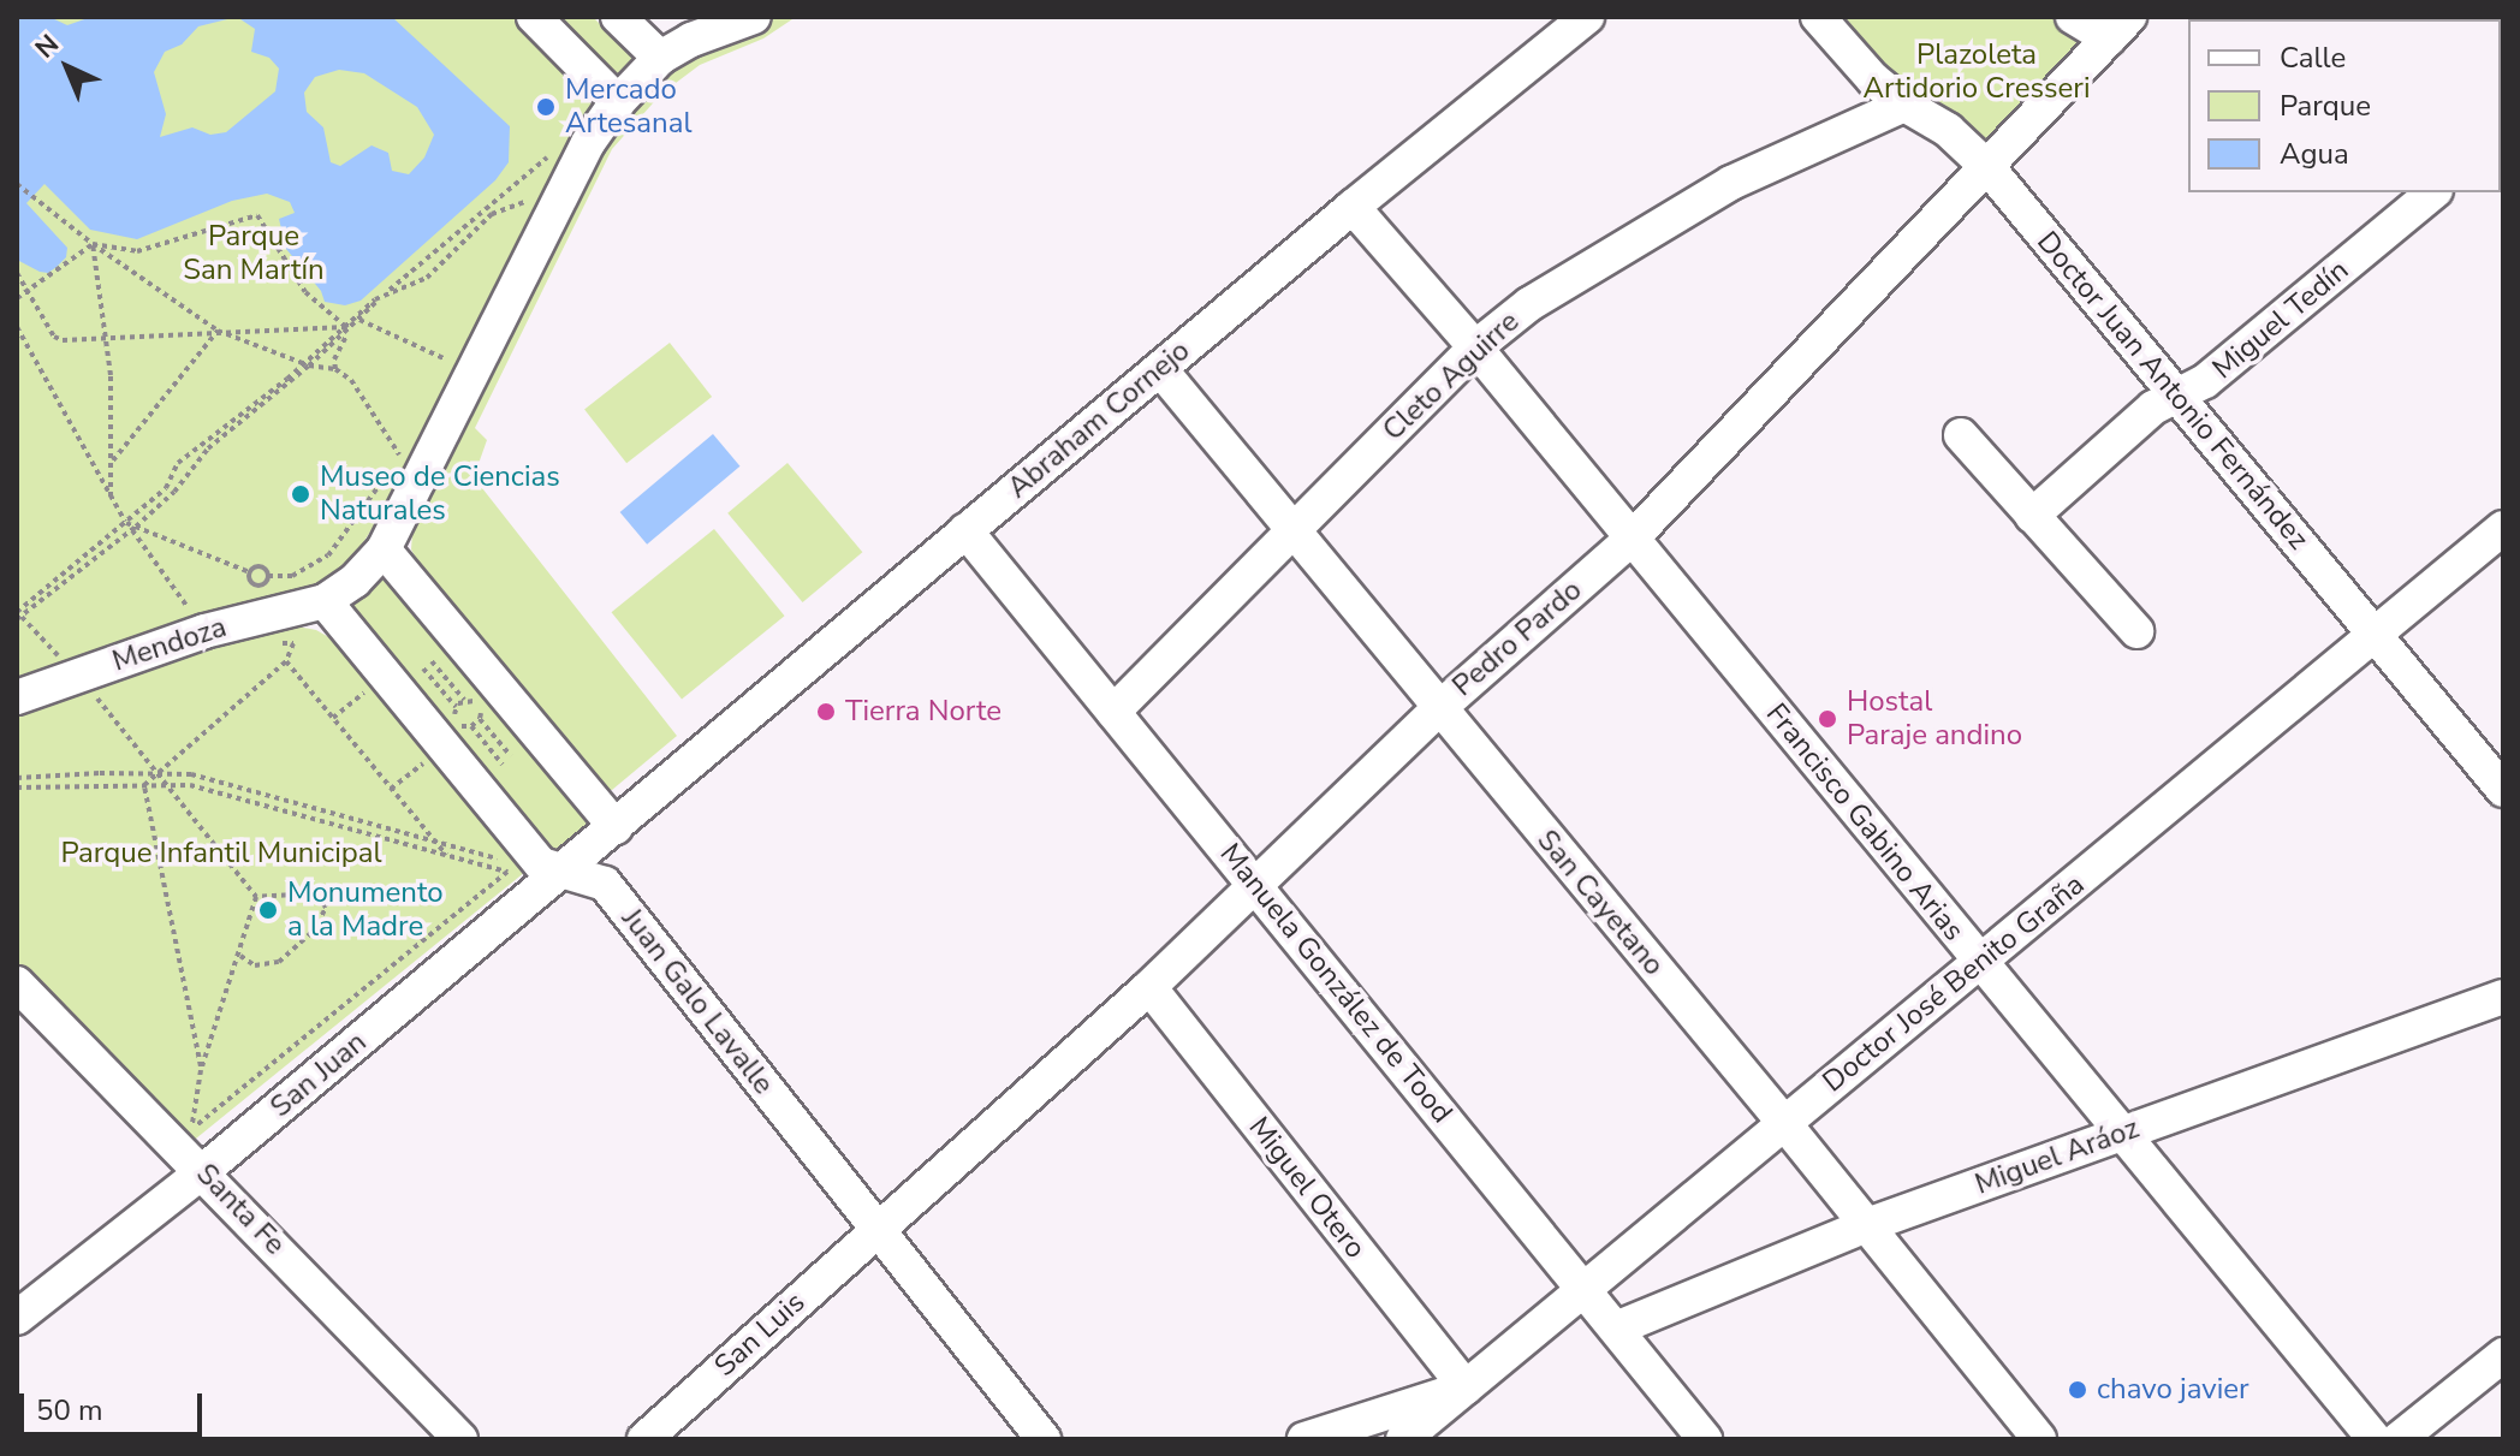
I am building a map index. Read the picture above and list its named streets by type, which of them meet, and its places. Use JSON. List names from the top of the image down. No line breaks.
{"streets":{"street":["Miguel Tedín","Cleto Aguirre","Doctor Juan Antonio Fernández","Abraham Cornejo","Pedro Pardo","Mendoza","Francisco Gabino Arias","San Cayetano","Manuela González de Tood","Doctor José Benito Graña","Juan Galo Lavalle","San Juan","Miguel Aráoz","Miguel Otero","Santa Fe","San Luis"]},"crossings":[["Miguel Tedín","Doctor Juan Antonio Fernández"],["Cleto Aguirre","Doctor Juan Antonio Fernández"],["Cleto Aguirre","Francisco Gabino Arias"],["Cleto Aguirre","San Cayetano"],["Cleto Aguirre","Manuela González de Tood"],["Doctor Juan Antonio Fernández","Pedro Pardo"],["Doctor Juan Antonio Fernández","Doctor José Benito Graña"],["Abraham Cornejo","Francisco Gabino Arias"],["Abraham Cornejo","San Cayetano"],["Abraham Cornejo","Manuela González de Tood"],["Abraham Cornejo","San Juan"],["Pedro Pardo","Francisco Gabino Arias"],["Pedro Pardo","San Cayetano"],["Pedro Pardo","Manuela González de Tood"],["Pedro Pardo","Juan Galo Lavalle"],["Pedro Pardo","Miguel Otero"],["Pedro Pardo","San Luis"],["Francisco Gabino Arias","Doctor José Benito Graña"],["Francisco Gabino Arias","Miguel Aráoz"],["San Cayetano","Doctor José Benito Graña"],["San Cayetano","Miguel Aráoz"],["Manuela González de Tood","Doctor José Benito Graña"],["Manuela González de Tood","Miguel Aráoz"],["Doctor José Benito Graña","Miguel Otero"],["Juan Galo Lavalle","San Juan"],["Juan Galo Lavalle","San Luis"],["San Juan","Santa Fe"]],"parks":["Plazoleta Artidorio Cresseri","Parque San Martín","Parque Infantil Municipal"],"places":["Mercado Artesanal","Museo de Ciencias Naturales","Tierra Norte","Hostal Paraje andino","Monumento a la Madre","chavo javier"],"legend":["Calle","Parque","Agua"],"scale_bar":"50 m","north":"top left"}
